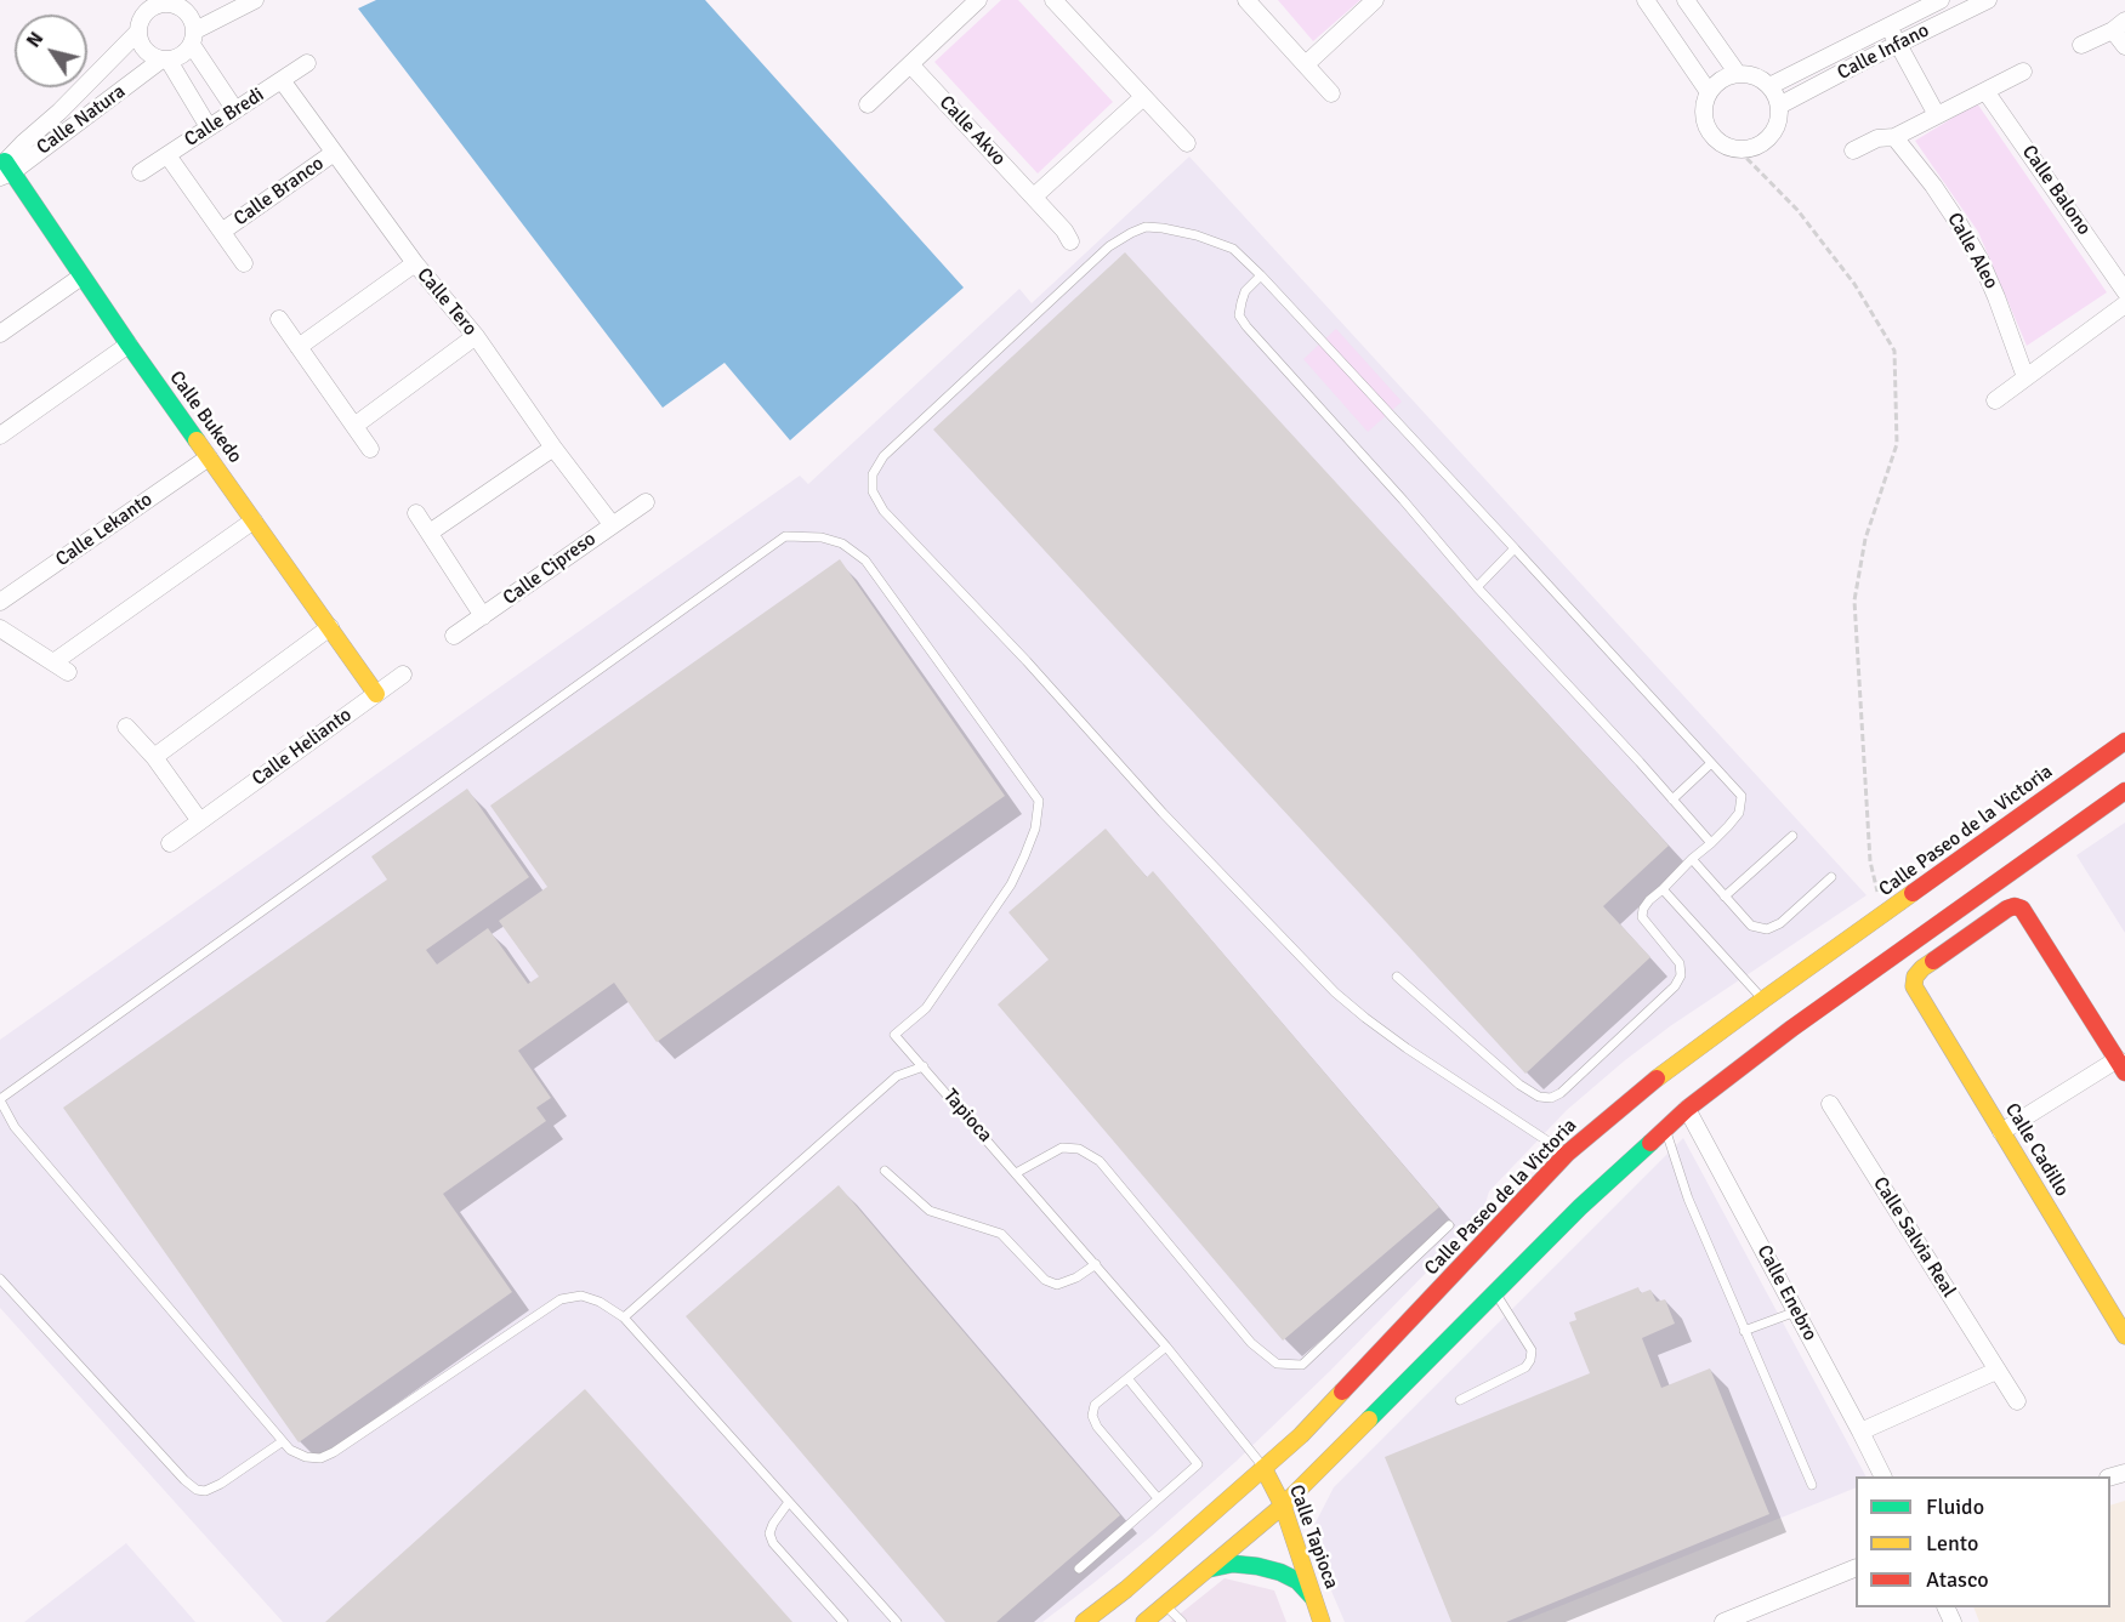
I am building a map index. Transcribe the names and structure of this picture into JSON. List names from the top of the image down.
{
  "streets": {
    "main road": [
      "Calle Bukedo",
      "Calle Paseo de la Victoria",
      "Calle Cadillo",
      "Calle Tapioca"
    ],
    "street": [
      "Calle Infano",
      "Calle Bredi",
      "Calle Natura",
      "Calle Akvo",
      "Calle Balono",
      "Calle Branco",
      "Calle Aleo",
      "Calle Tero",
      "Calle Lekanto",
      "Calle Cipreso",
      "Calle Helianto",
      "Calle Salvia Real",
      "Calle Enebro"
    ],
    "lane": ["Tapioca"]
  },
  "crossings": [
    ["Calle Bredi", "Calle Tero"],
    ["Calle Natura", "Calle Bukedo"],
    ["Calle Branco", "Calle Tero"],
    ["Calle Tero", "Calle Cipreso"],
    ["Calle Bukedo", "Calle Lekanto"],
    ["Calle Bukedo", "Calle Helianto"],
    ["Calle Paseo de la Victoria", "Tapioca"],
    ["Calle Paseo de la Victoria", "Calle Tapioca"],
    ["Tapioca", "Calle Tapioca"]
  ],
  "legend": ["Fluido", "Lento", "Atasco"],
  "north": "top left"
}
